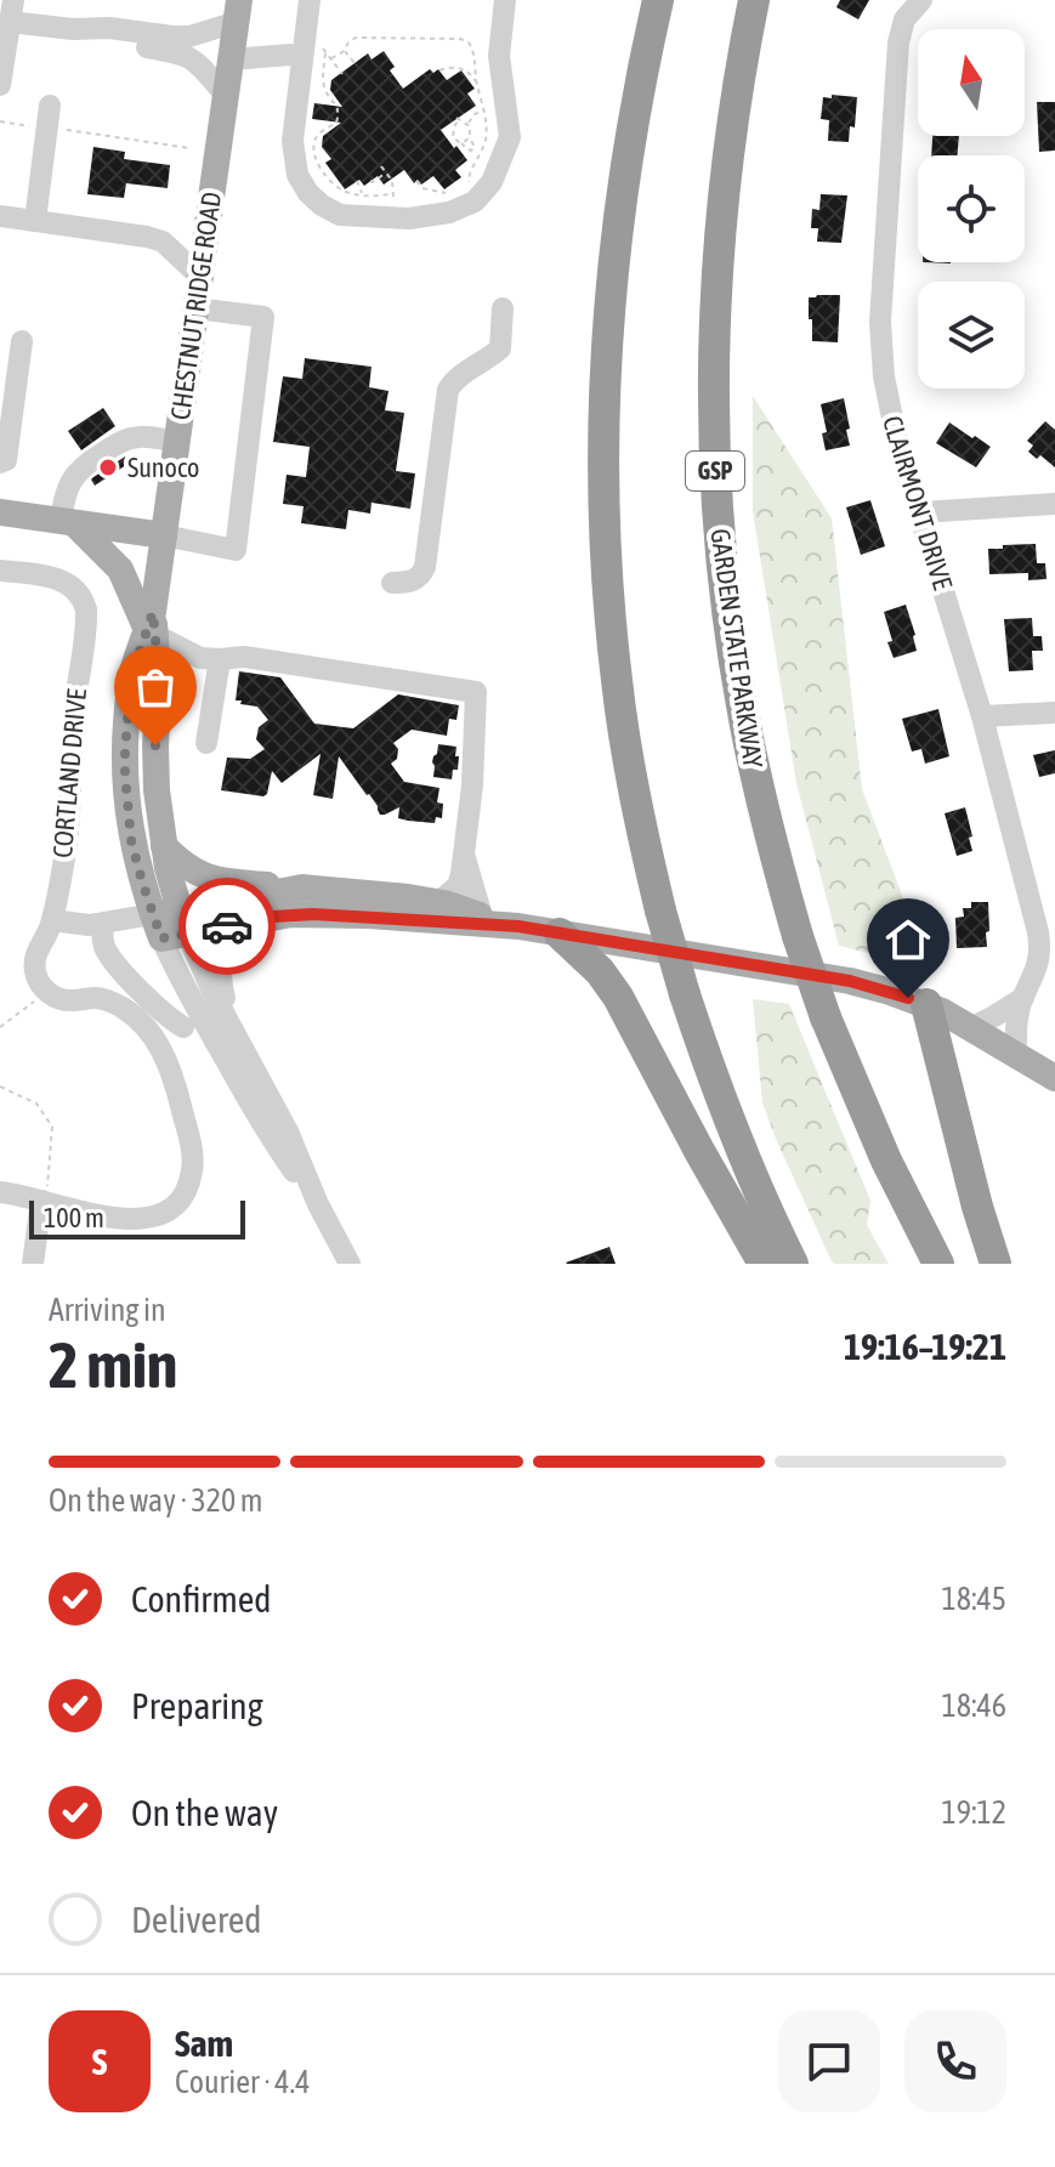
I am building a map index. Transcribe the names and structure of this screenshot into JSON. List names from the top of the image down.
{
  "streets": {
    "highway": ["GSP", "GARDEN STATE PARKWAY"],
    "main road": ["CHESTNUT RIDGE ROAD"],
    "street": ["CLAIRMONT DRIVE", "CORTLAND DRIVE"]
  },
  "places": ["Sunoco"],
  "scale_bar": "100 m",
  "north": "top",
  "page": {
    "scale": "100 m",
    "heading": ["2 min", "Arriving in", "19:16–19:21"],
    "panel": ["Sam", "Courier · 4.4"],
    "bar": "On the way · 320 m",
    "list": [
      ["Confirmed", "18:45"],
      ["Preparing", "18:46"],
      ["On the way", "19:12"],
      "Delivered"
    ],
    "round": "S"
  }
}
